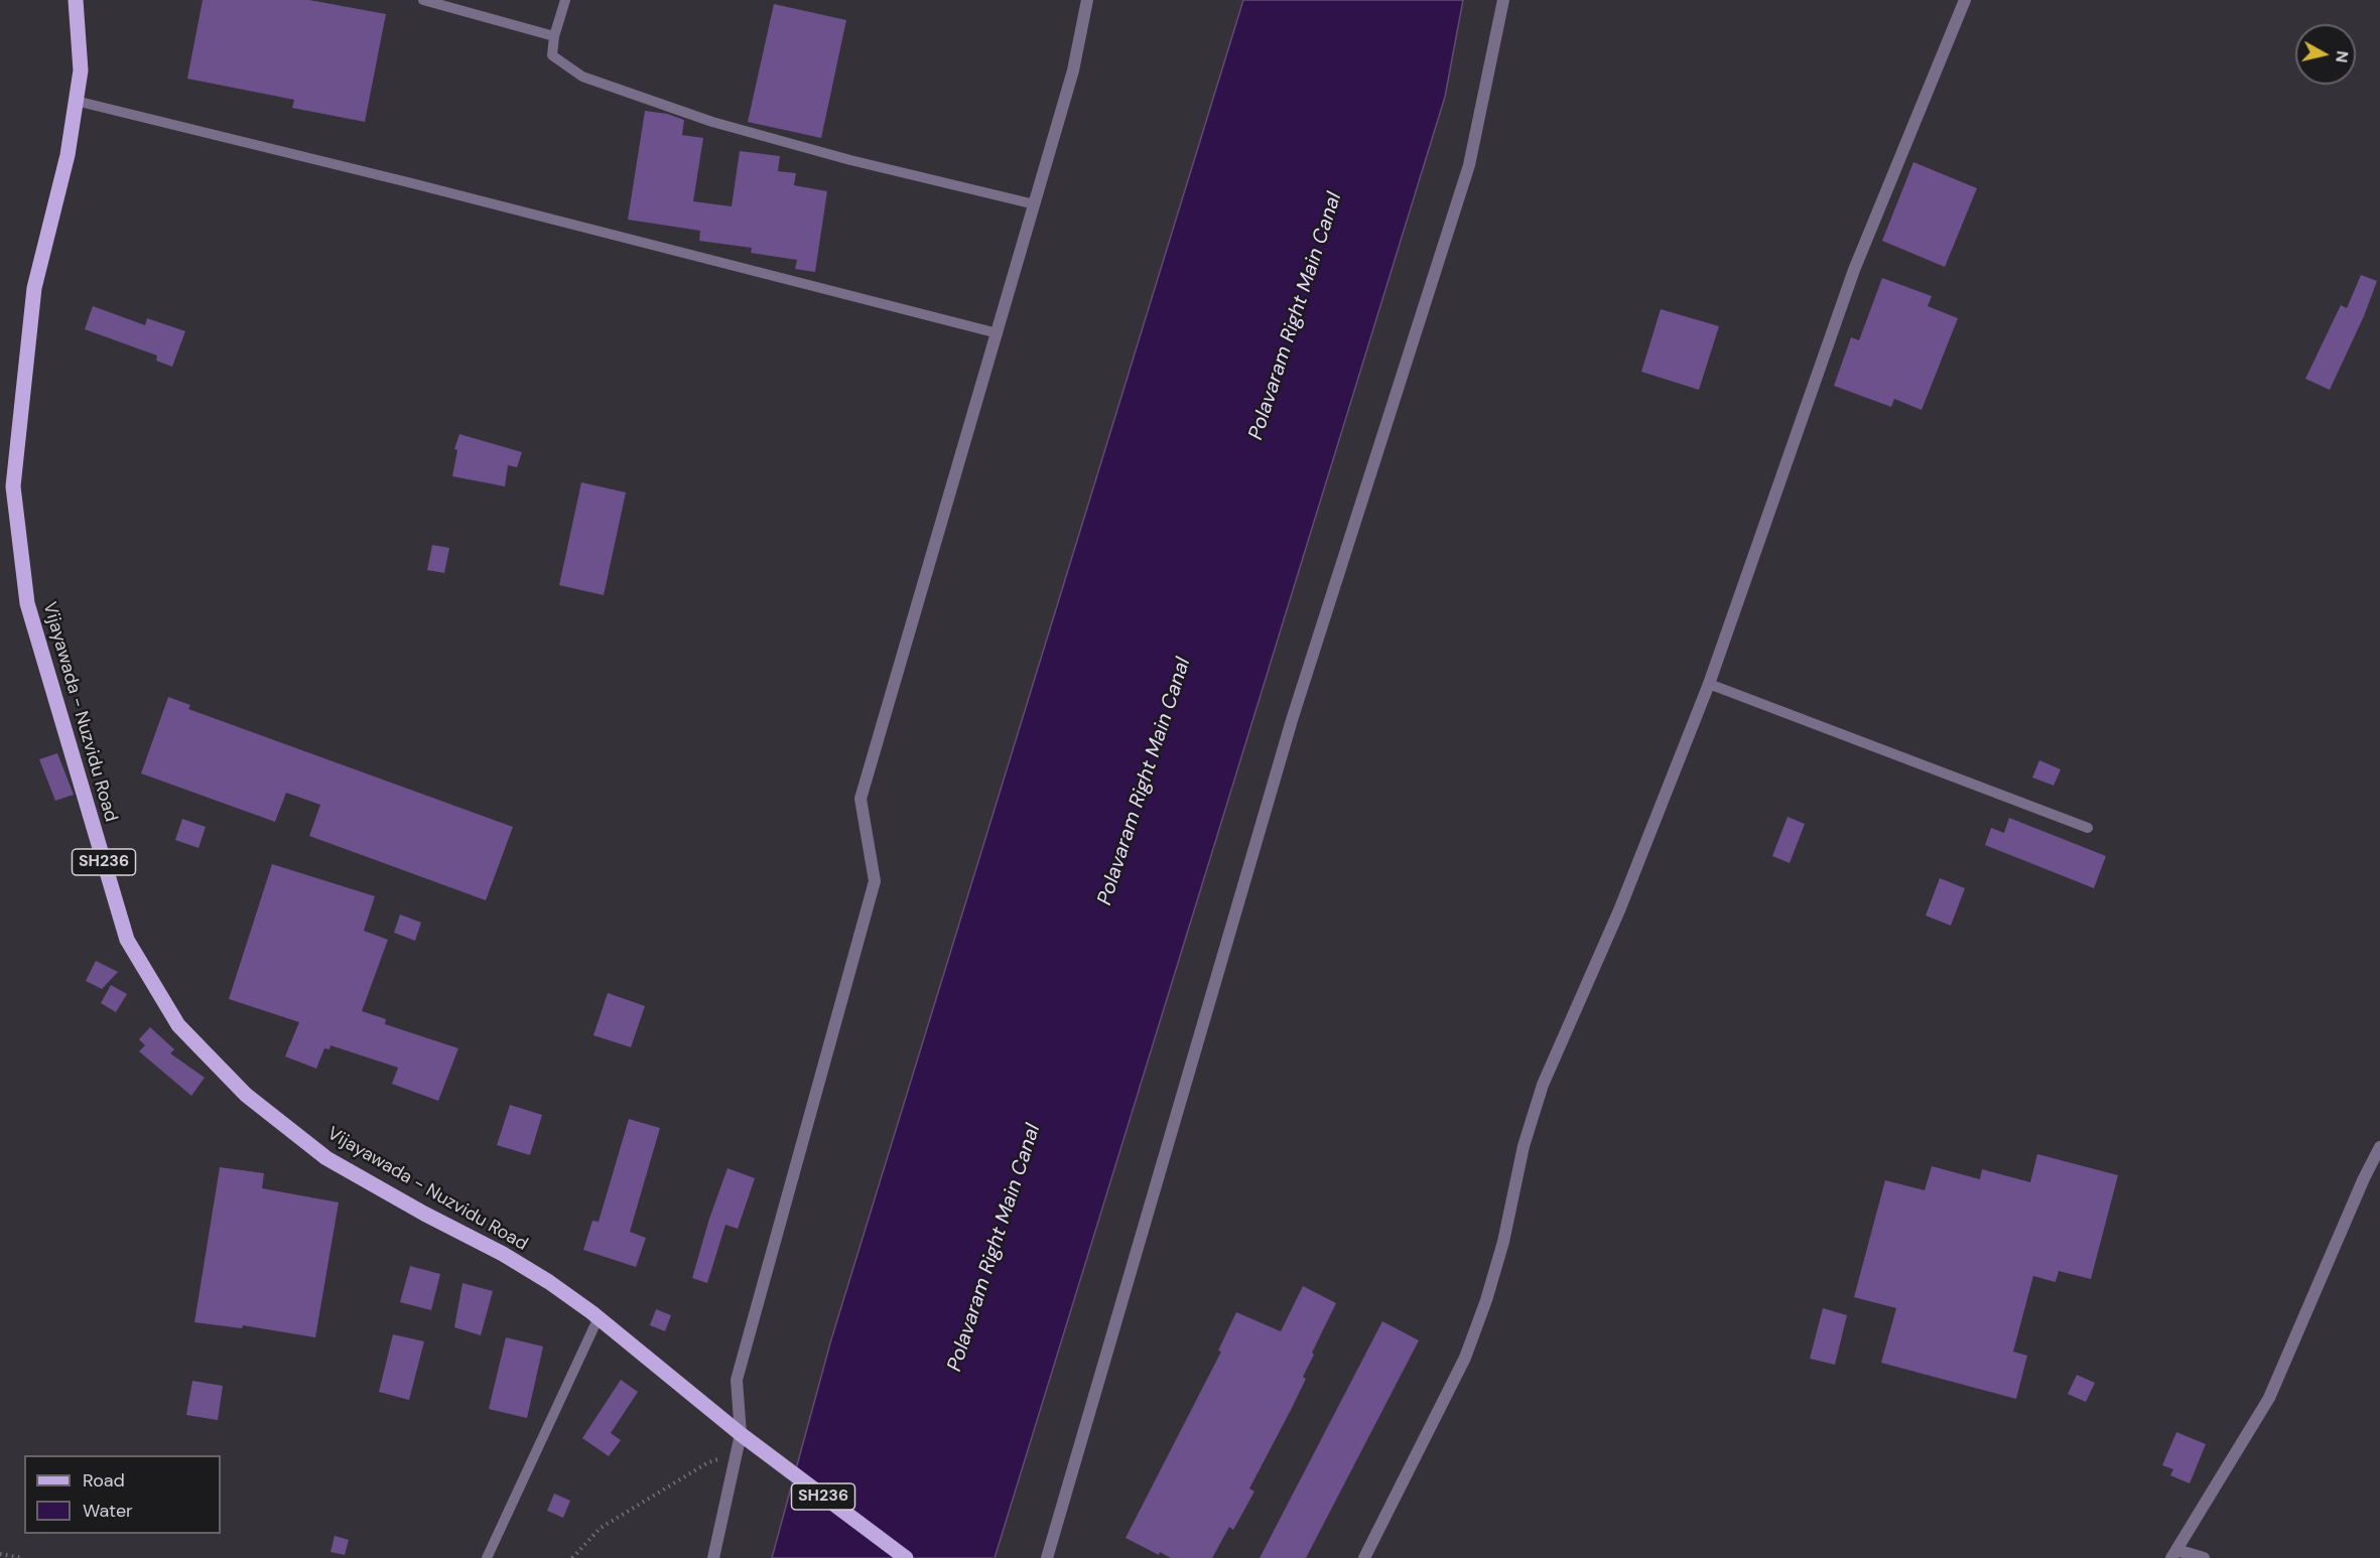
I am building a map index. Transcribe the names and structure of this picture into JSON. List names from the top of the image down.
{
  "streets": {
    "main road": ["Vijayawada - Nuzvidu Road", "SH236"]
  },
  "water": ["Polavaram Right Main Canal"],
  "legend": ["Road", "Water"],
  "north": "right"
}
